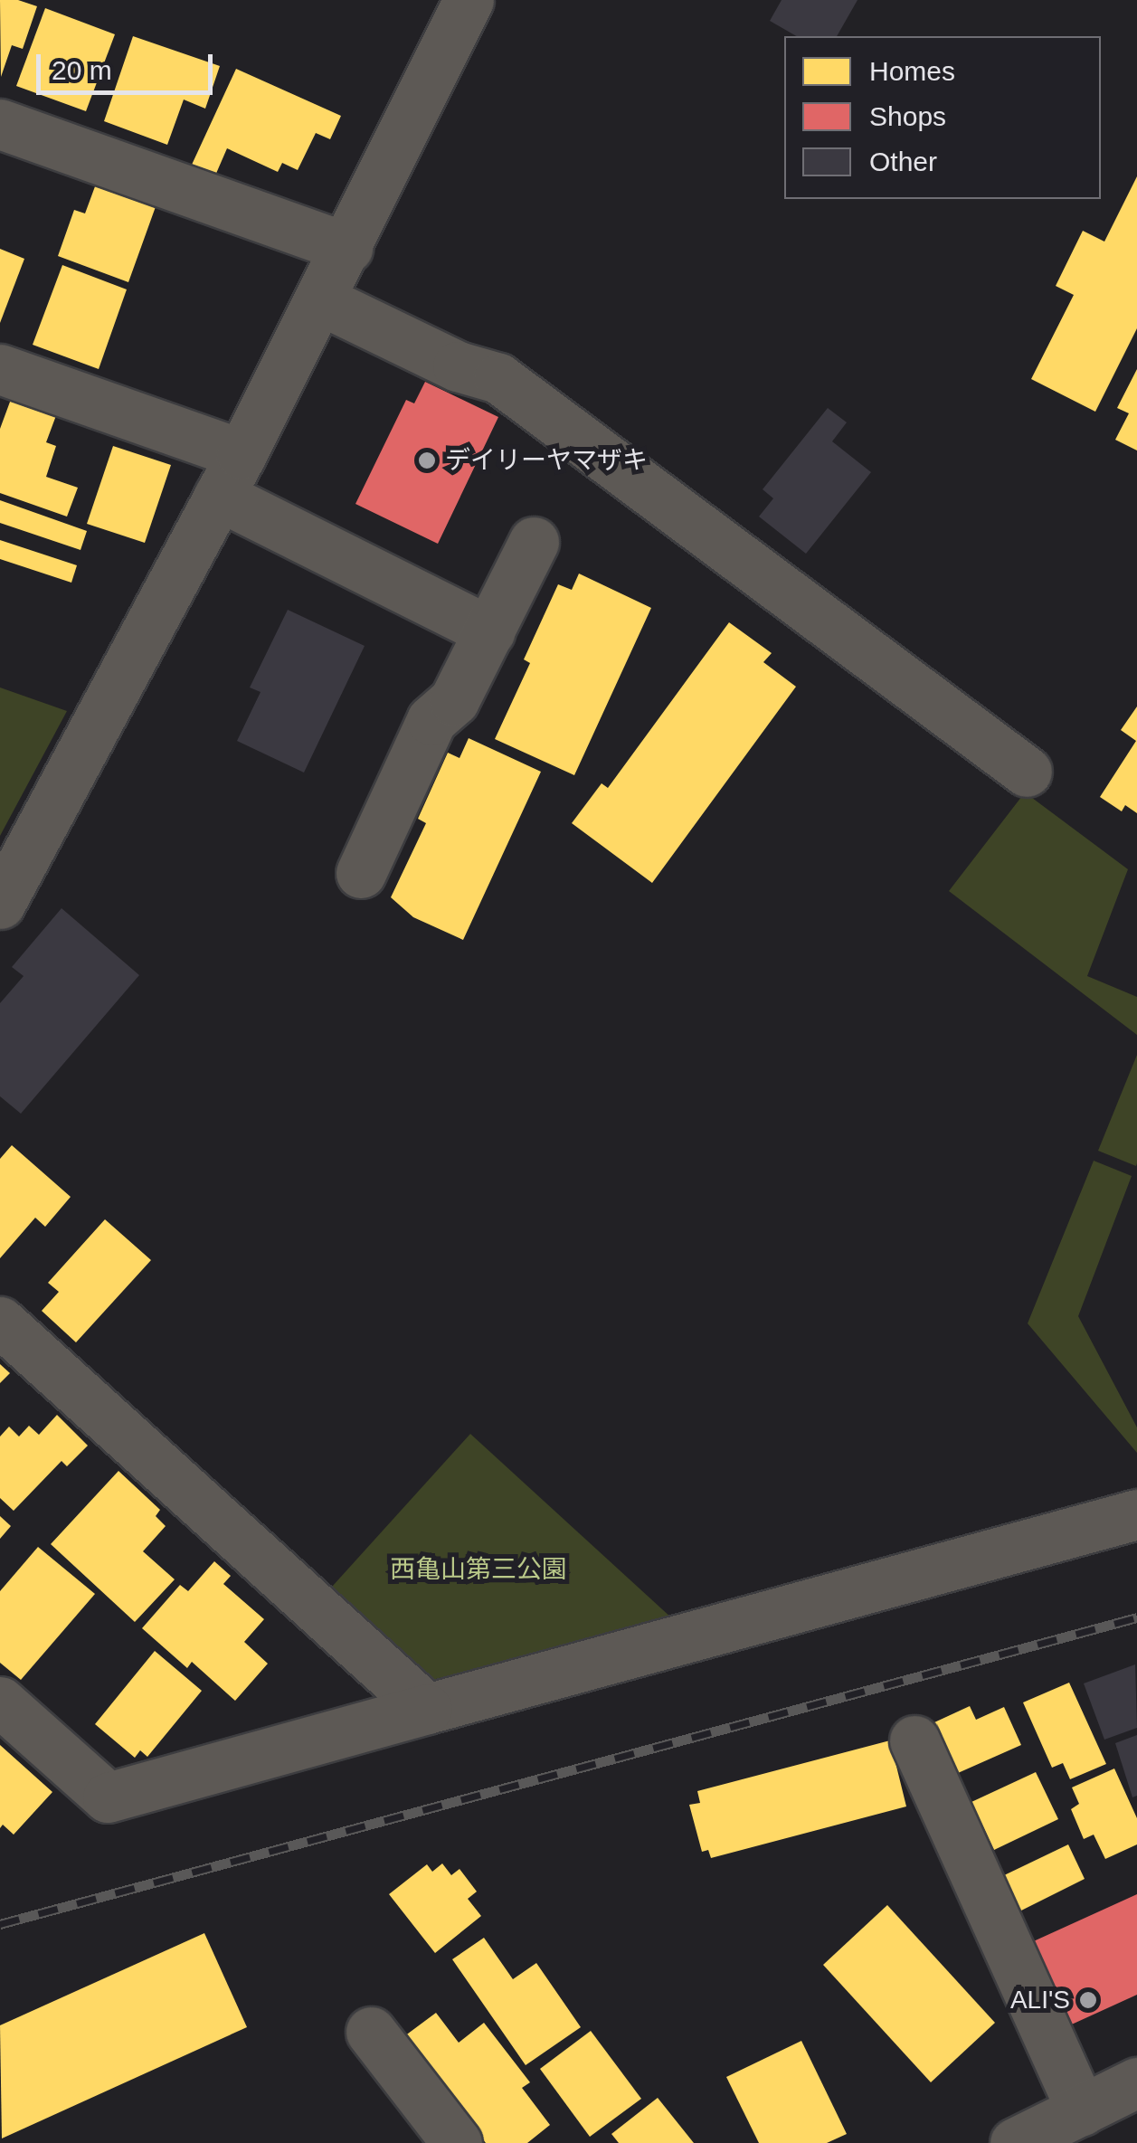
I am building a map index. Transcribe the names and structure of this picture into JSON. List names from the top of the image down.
{
  "parks": ["西亀山第三公園"],
  "places": ["デイリーヤマザキ", "ALI'S"],
  "legend": ["Homes", "Shops", "Other"],
  "scale_bar": "20 m"
}
